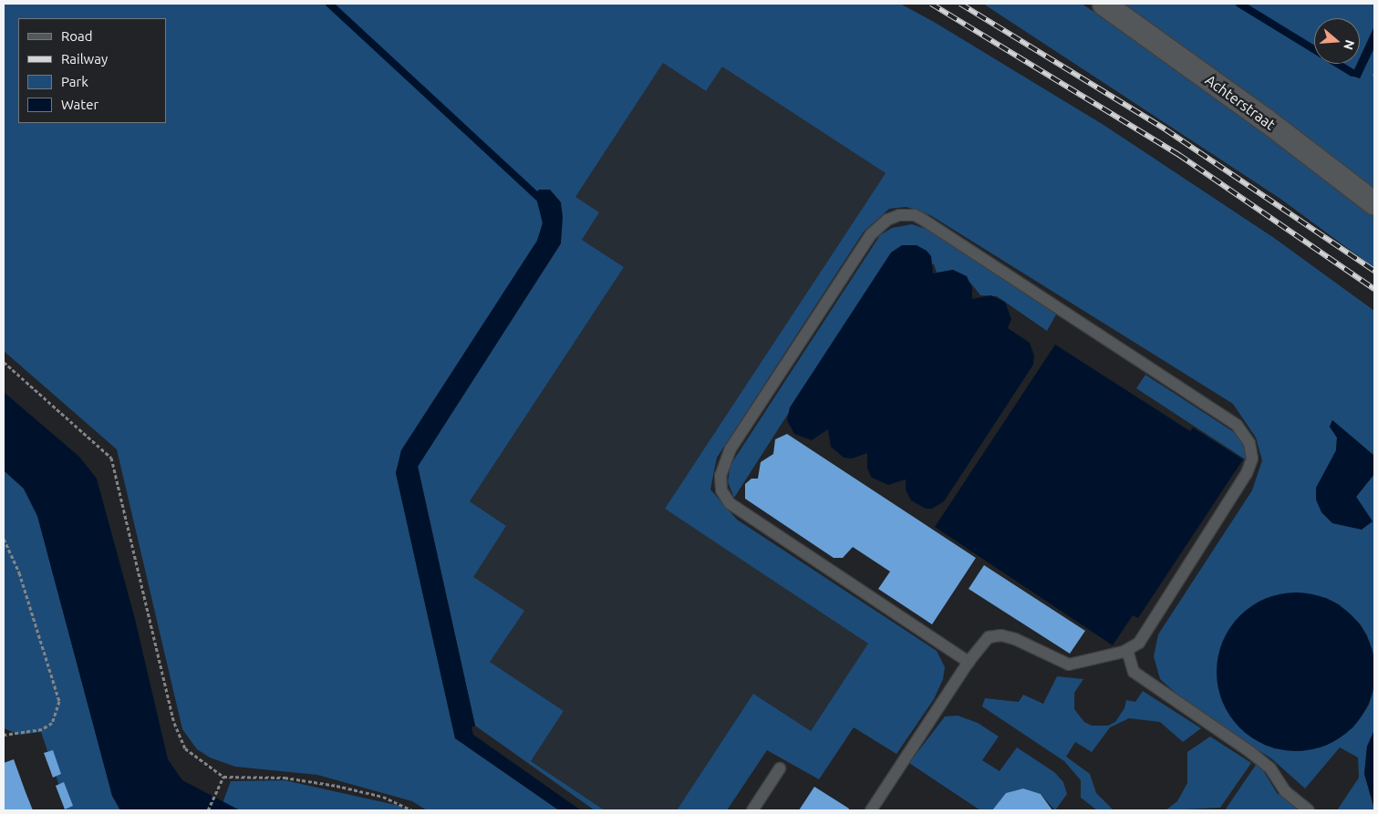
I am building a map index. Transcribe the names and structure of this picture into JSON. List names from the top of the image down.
{
  "streets": {
    "street": ["Achterstraat"]
  },
  "legend": [
    "Road",
    "Railway",
    "Park",
    "Water"
  ],
  "north": "right"
}
